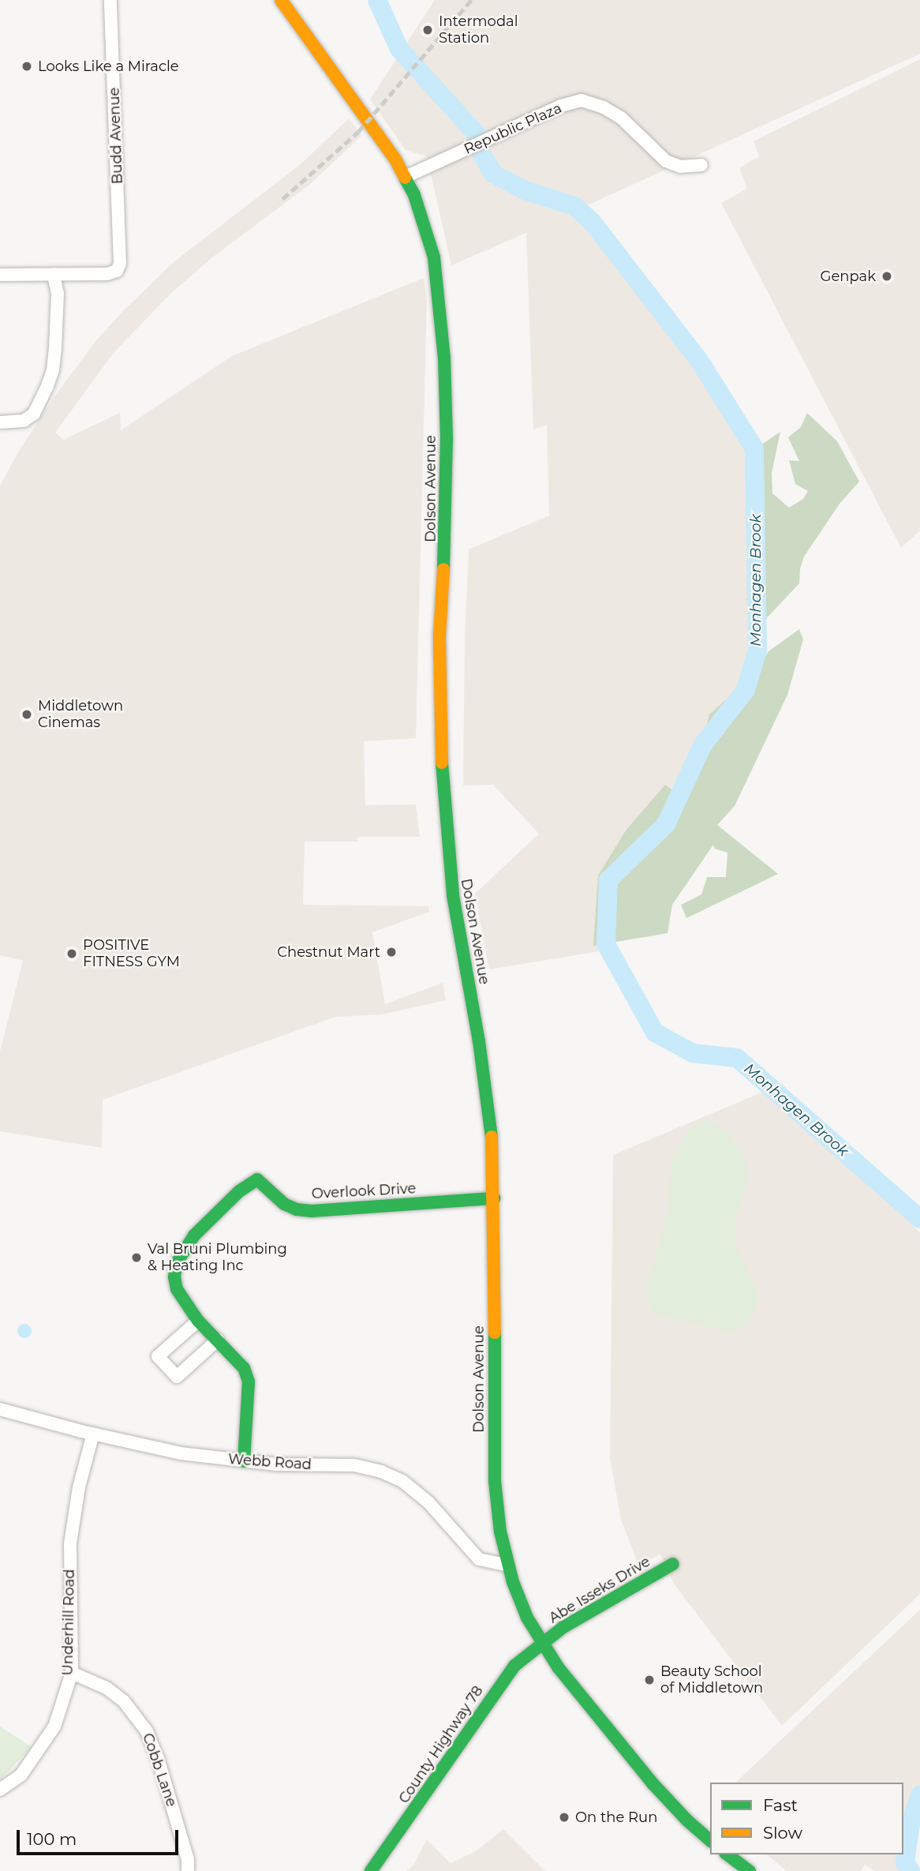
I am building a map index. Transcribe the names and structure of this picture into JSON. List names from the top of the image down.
{
  "streets": {
    "main road": [
      "Dolson Avenue",
      "Overlook Drive",
      "Abe Isseks Drive",
      "County Highway 78"
    ],
    "street": [
      "Republic Plaza",
      "Budd Avenue",
      "Webb Road",
      "Underhill Road",
      "Cobb Lane"
    ]
  },
  "crossings": [
    ["Republic Plaza", "Dolson Avenue"],
    ["Dolson Avenue", "Overlook Drive"],
    ["Dolson Avenue", "Webb Road"],
    ["Dolson Avenue", "Abe Isseks Drive"],
    ["Dolson Avenue", "County Highway 78"],
    ["Overlook Drive", "Webb Road"],
    ["Webb Road", "Underhill Road"],
    ["Abe Isseks Drive", "County Highway 78"],
    ["Underhill Road", "Cobb Lane"]
  ],
  "water": ["Monhagen Brook"],
  "places": [
    "Intermodal Station",
    "Looks Like a Miracle",
    "Genpak",
    "Middletown Cinemas",
    "Chestnut Mart",
    "POSITIVE FITNESS GYM",
    "Val Bruni Plumbing & Heating Inc",
    "Beauty School of Middletown",
    "On the Run"
  ],
  "legend": ["Fast", "Slow"],
  "scale_bar": "100 m"
}
